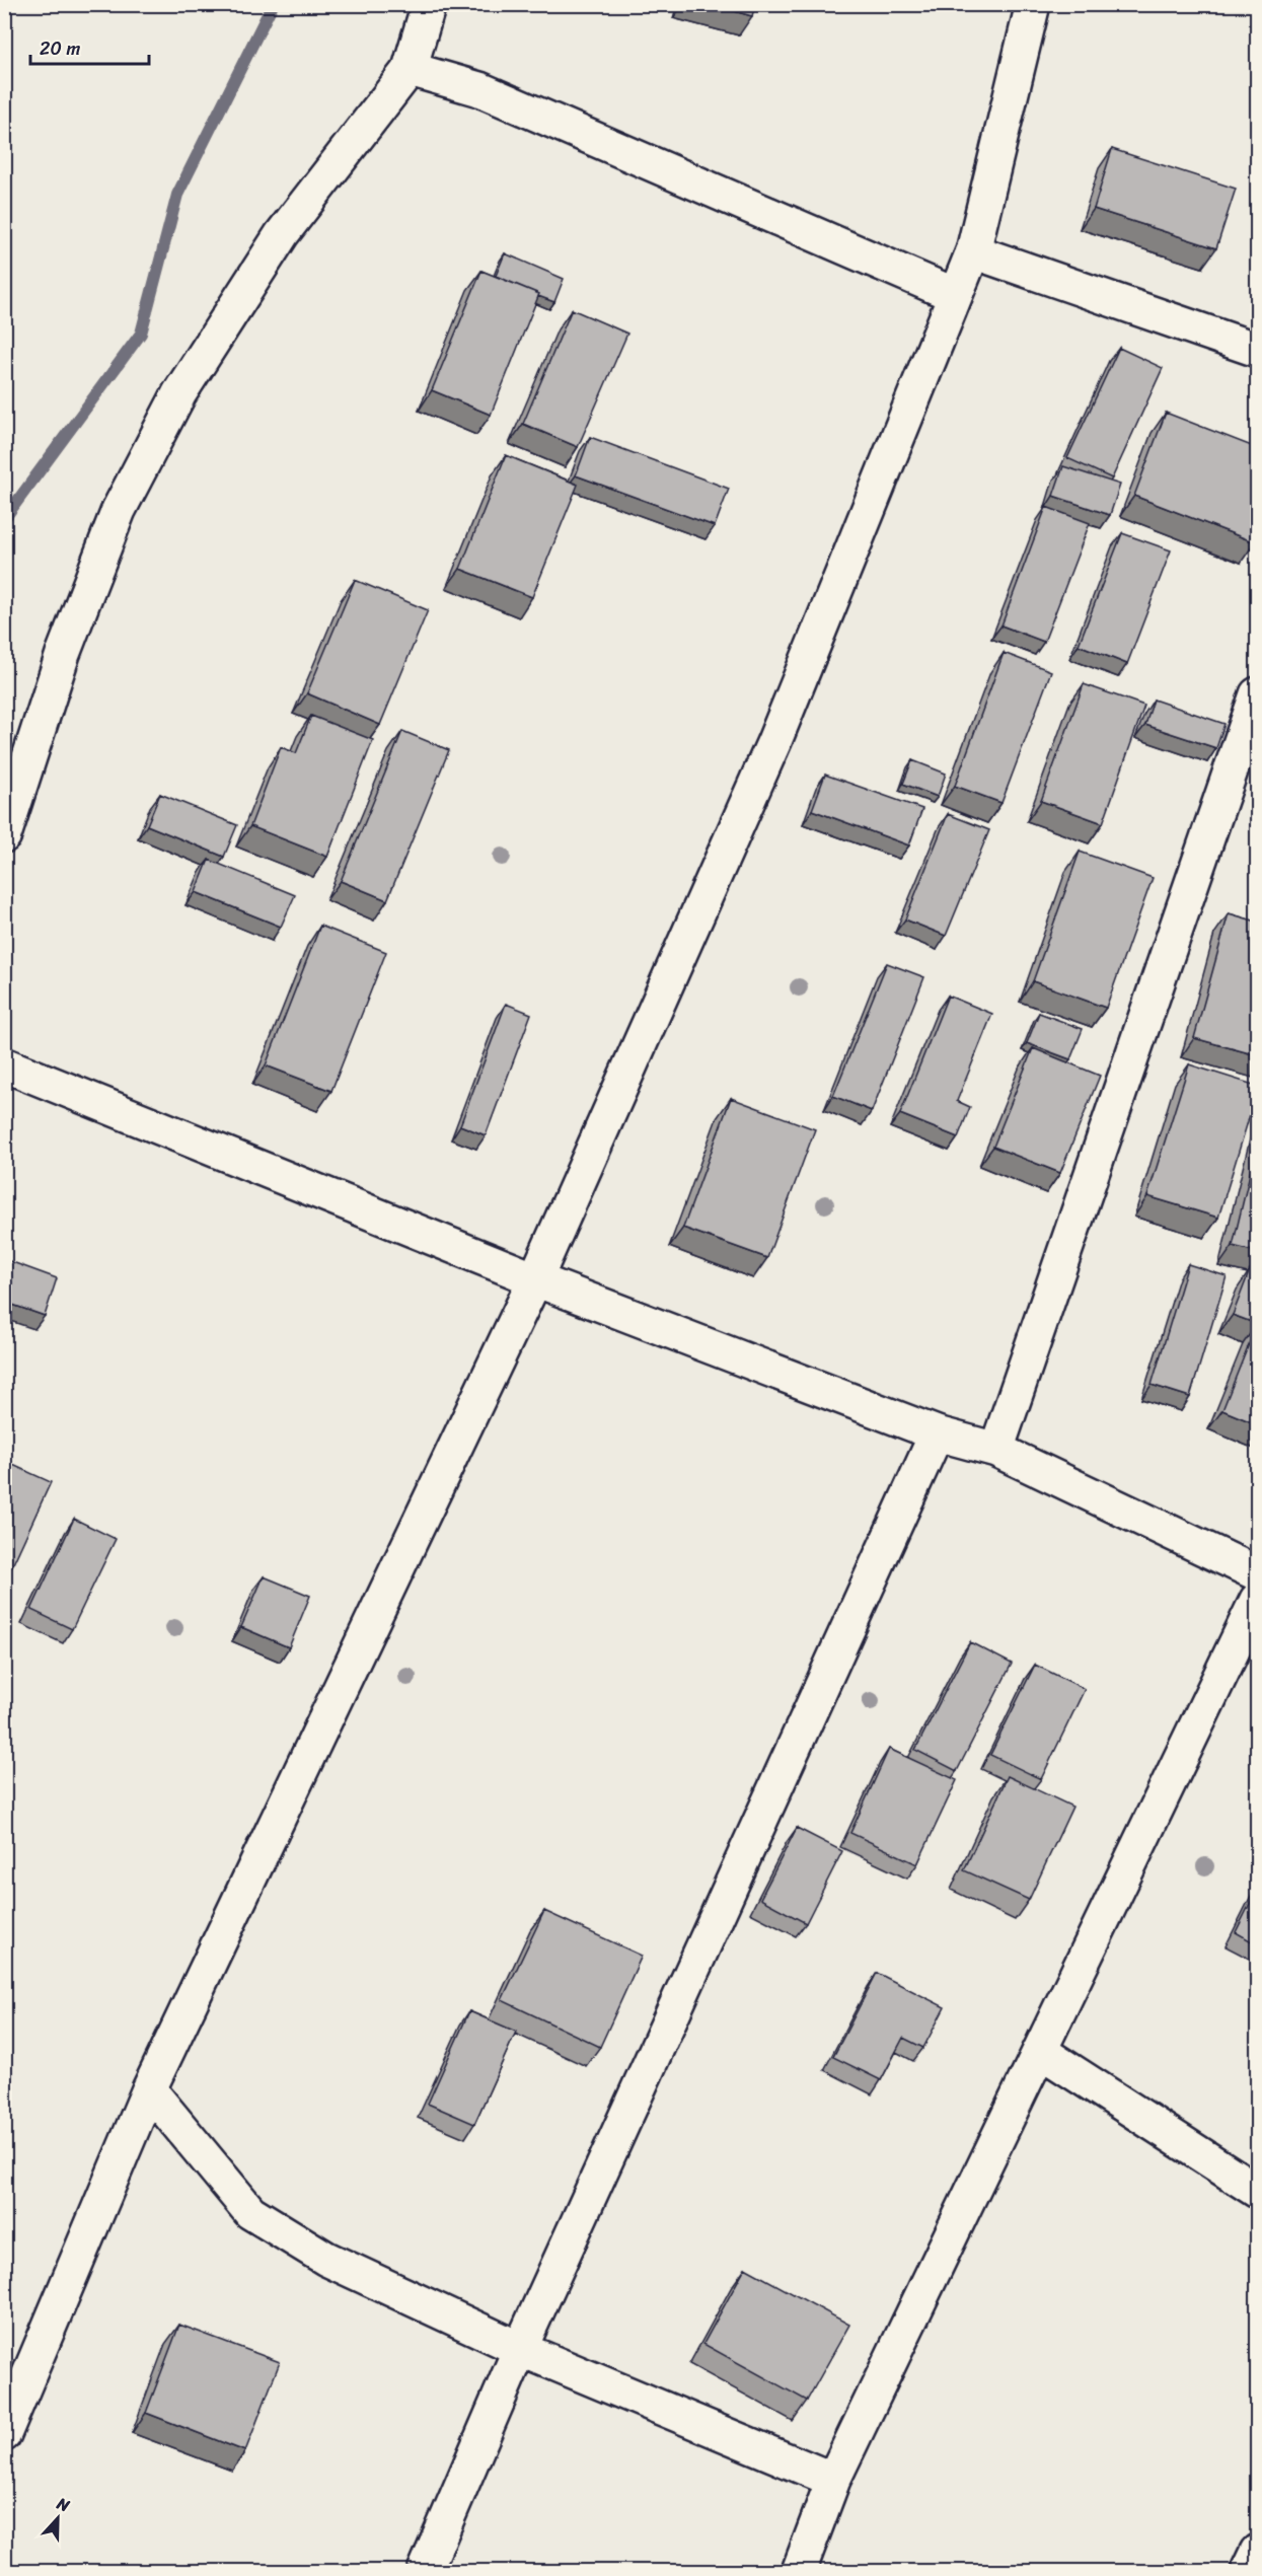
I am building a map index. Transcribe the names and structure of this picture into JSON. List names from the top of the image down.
{
  "scale_bar": "20 m",
  "north": "top"
}
